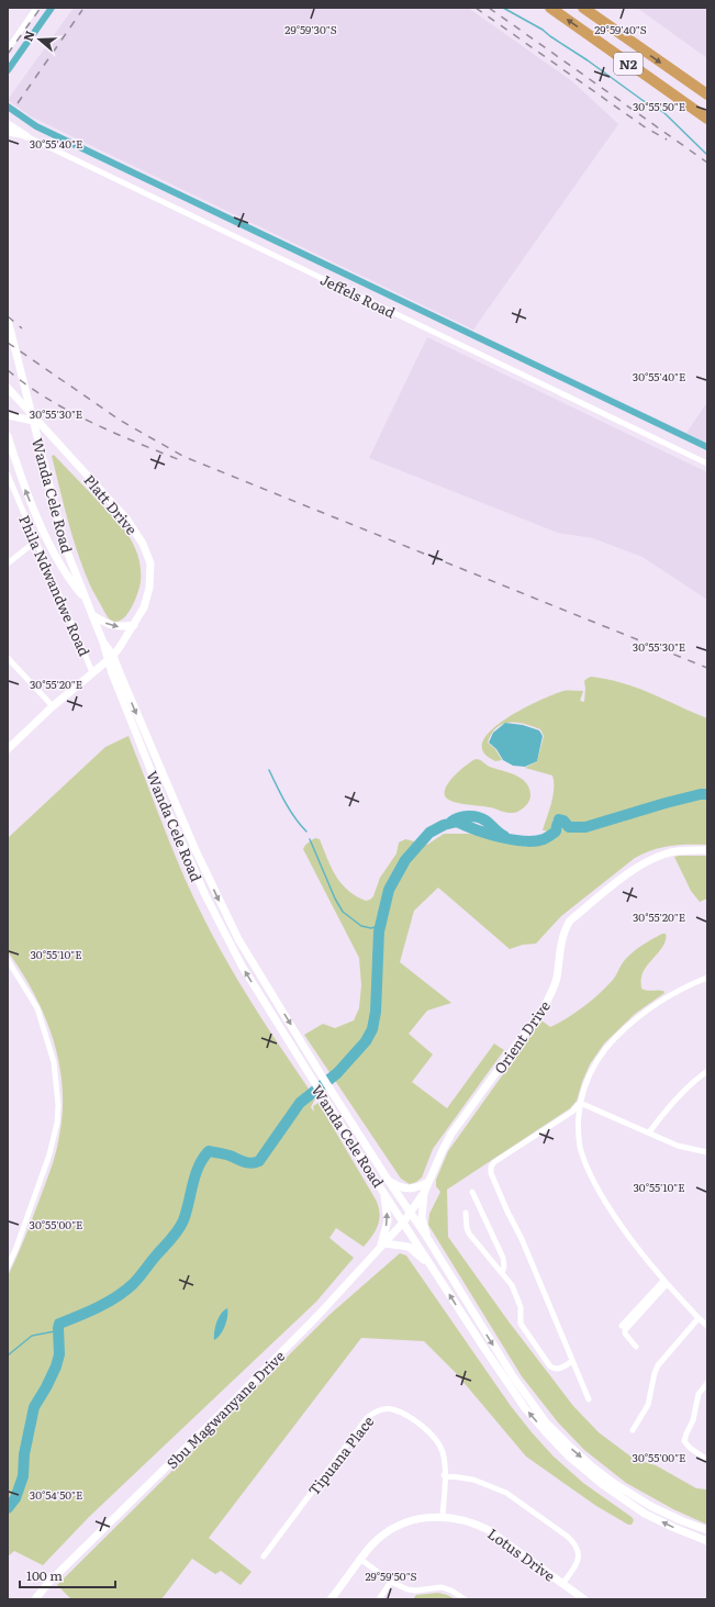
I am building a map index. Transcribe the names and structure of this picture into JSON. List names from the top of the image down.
{
  "streets": {
    "highway": ["N2"],
    "street": [
      "Jeffels Road",
      "Wanda Cele Road",
      "Platt Drive",
      "Phila Ndwandwe Road",
      "Orient Drive",
      "Sbu Magwanyane Drive",
      "Tipuana Place",
      "Lotus Drive"
    ]
  },
  "crossings": [
    ["Wanda Cele Road", "Platt Drive"],
    ["Wanda Cele Road", "Phila Ndwandwe Road"],
    ["Wanda Cele Road", "Orient Drive"],
    ["Wanda Cele Road", "Sbu Magwanyane Drive"],
    ["Platt Drive", "Phila Ndwandwe Road"],
    ["Orient Drive", "Sbu Magwanyane Drive"],
    ["Tipuana Place", "Lotus Drive"]
  ],
  "scale_bar": "100 m",
  "north": "left",
  "coordinates": [
    "29°59'30\"S",
    "29°59'40\"S",
    "30°55'50\"E",
    "30°55'40\"E",
    "30°55'30\"E",
    "30°55'20\"E",
    "30°55'10\"E",
    "30°55'00\"E",
    "30°54'50\"E",
    "29°59'50\"S"
  ]
}
